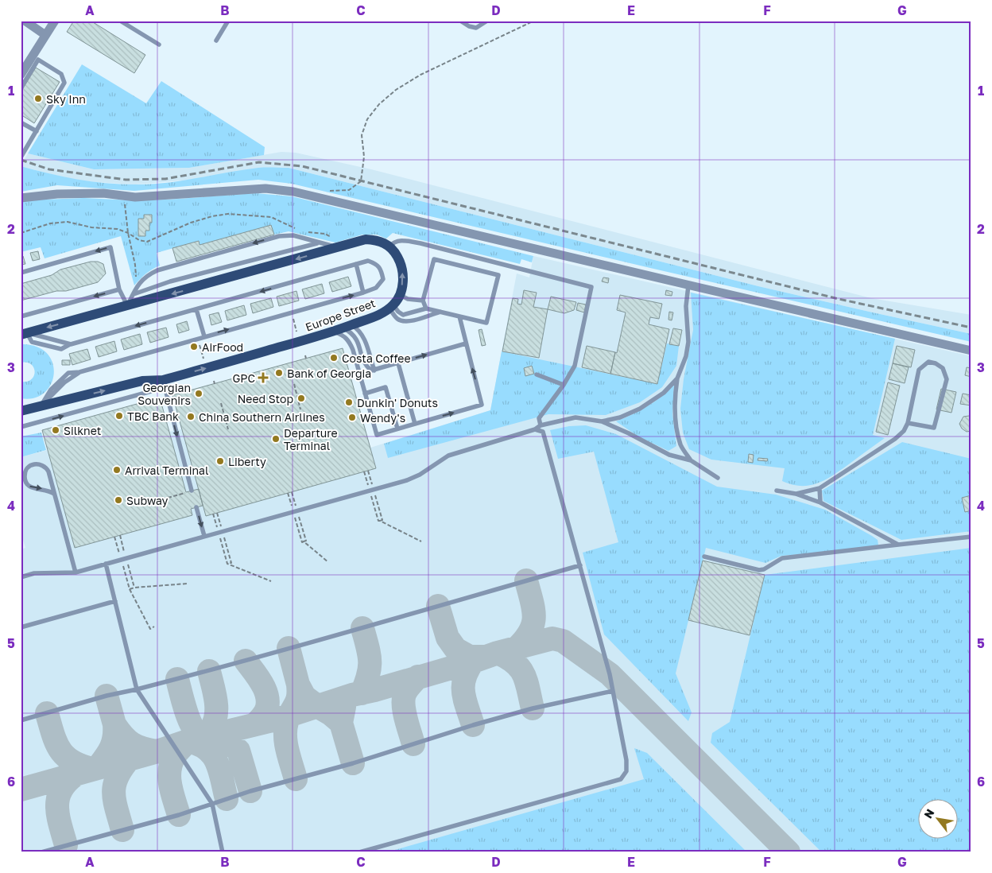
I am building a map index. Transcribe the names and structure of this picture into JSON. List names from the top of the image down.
{
  "streets": {
    "main road": ["Europe Street"]
  },
  "places": {
    "other": [
      "Sky Inn",
      "AirFood",
      "Costa Coffee",
      "Bank of Georgia",
      "Georgian Souvenirs",
      "Need Stop",
      "Dunkin' Donuts",
      "TBC Bank",
      "China Southern Airlines",
      "Wendy's",
      "Silknet",
      "Departure Terminal",
      "Liberty",
      "Arrival Terminal",
      "Subway"
    ],
    "health": ["GPC"]
  },
  "north": "top left",
  "grid": {
    "columns": [
      "A",
      "B",
      "C",
      "D",
      "E",
      "F",
      "G"
    ],
    "rows": [
      "1",
      "2",
      "3",
      "4",
      "5",
      "6"
    ]
  }
}
